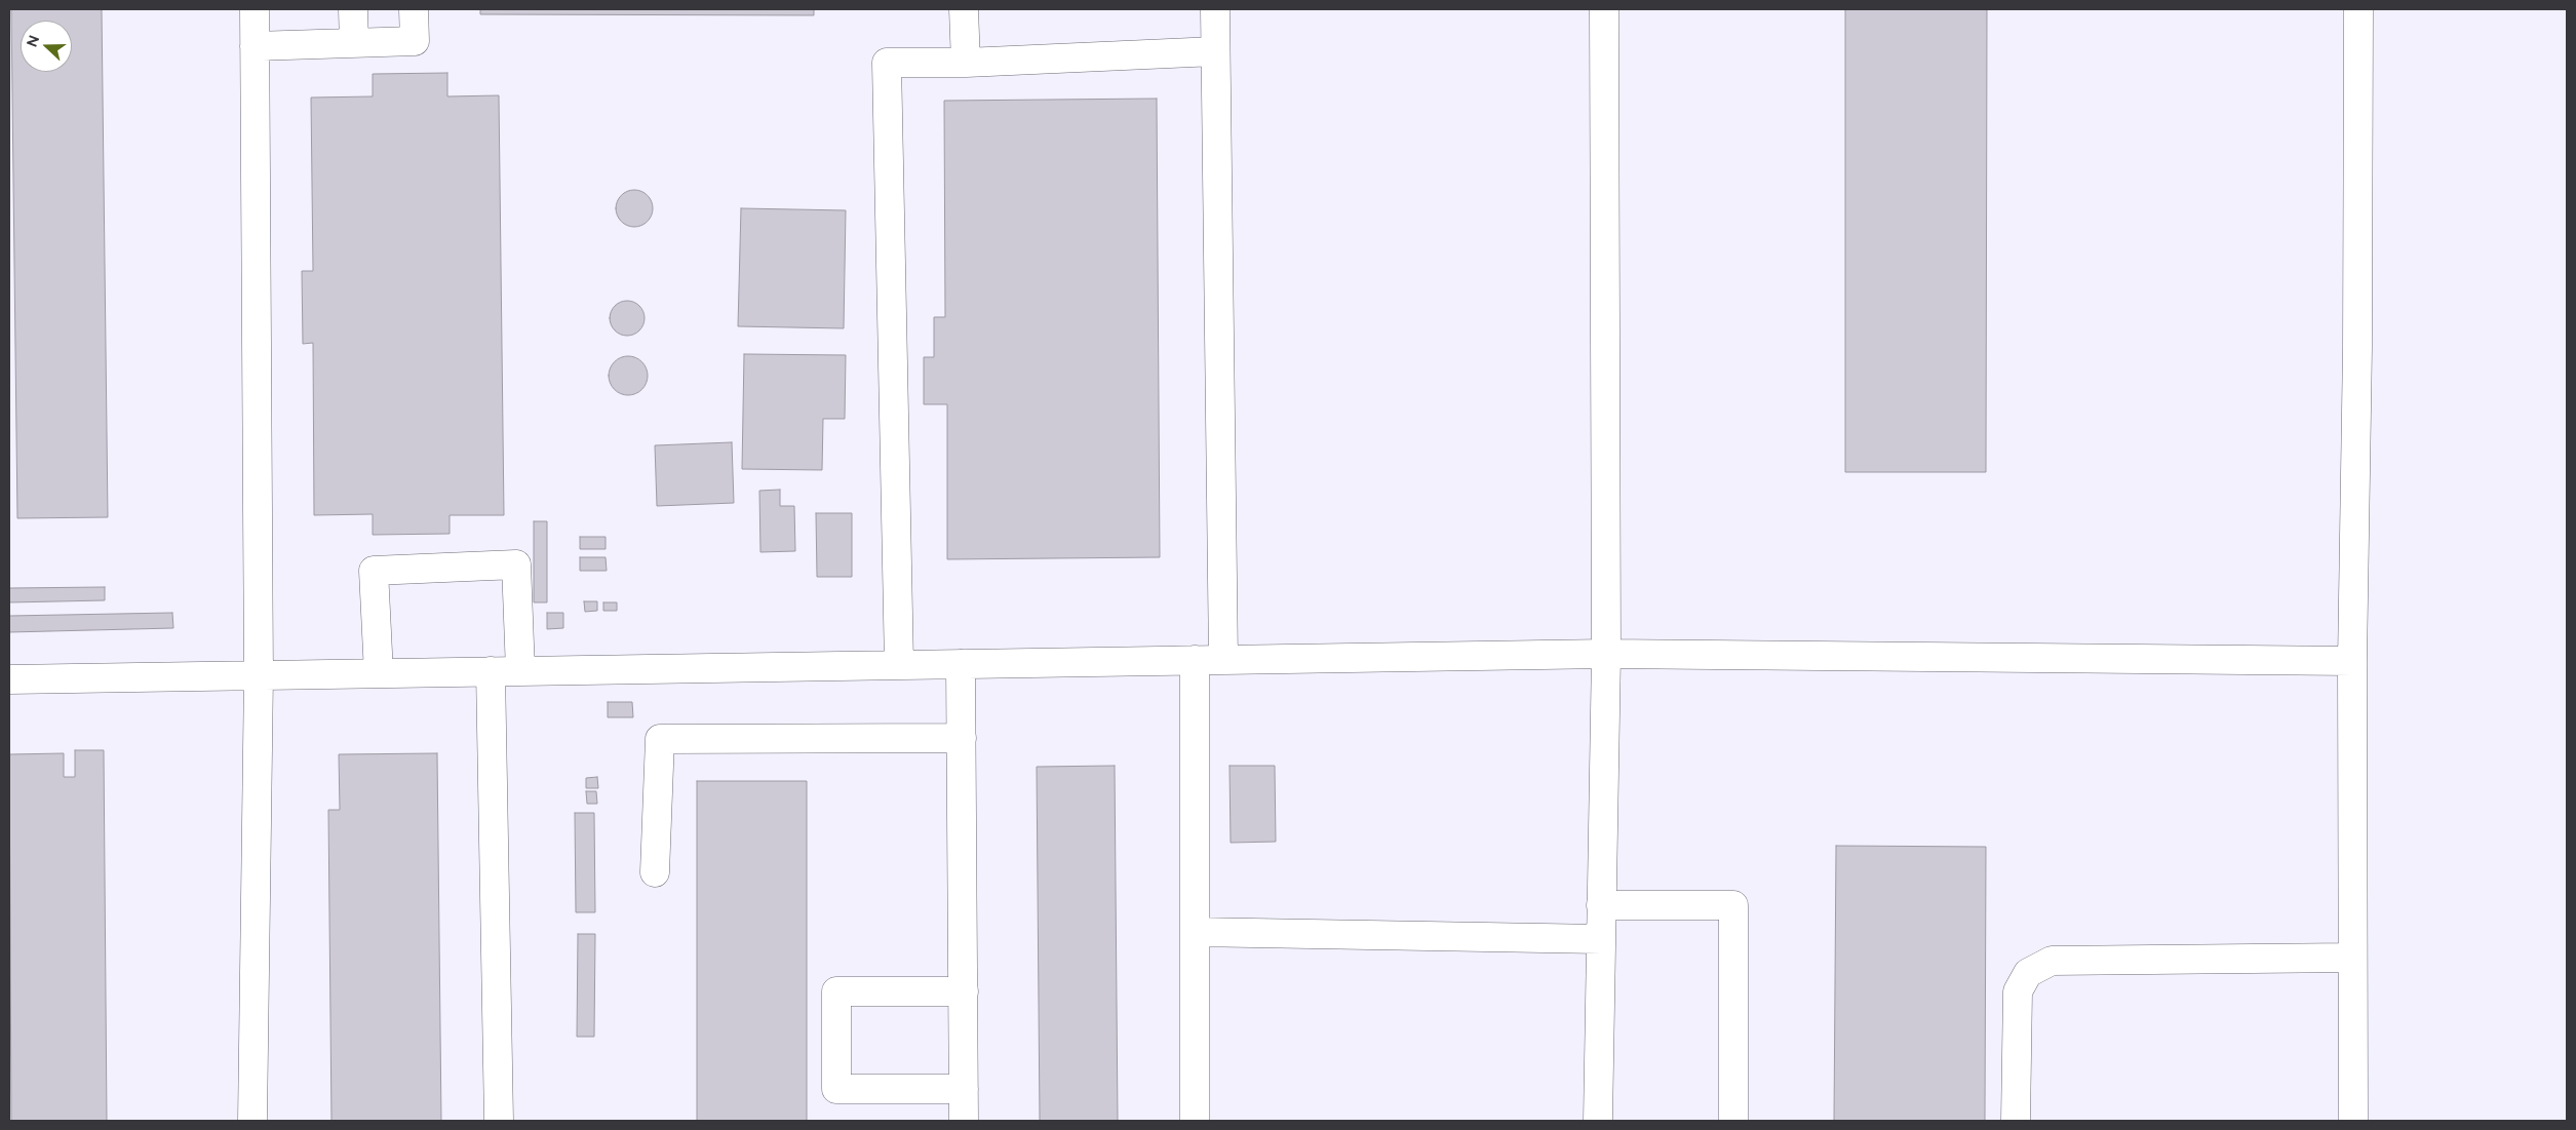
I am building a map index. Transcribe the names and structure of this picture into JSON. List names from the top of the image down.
{
  "north": "left"
}
